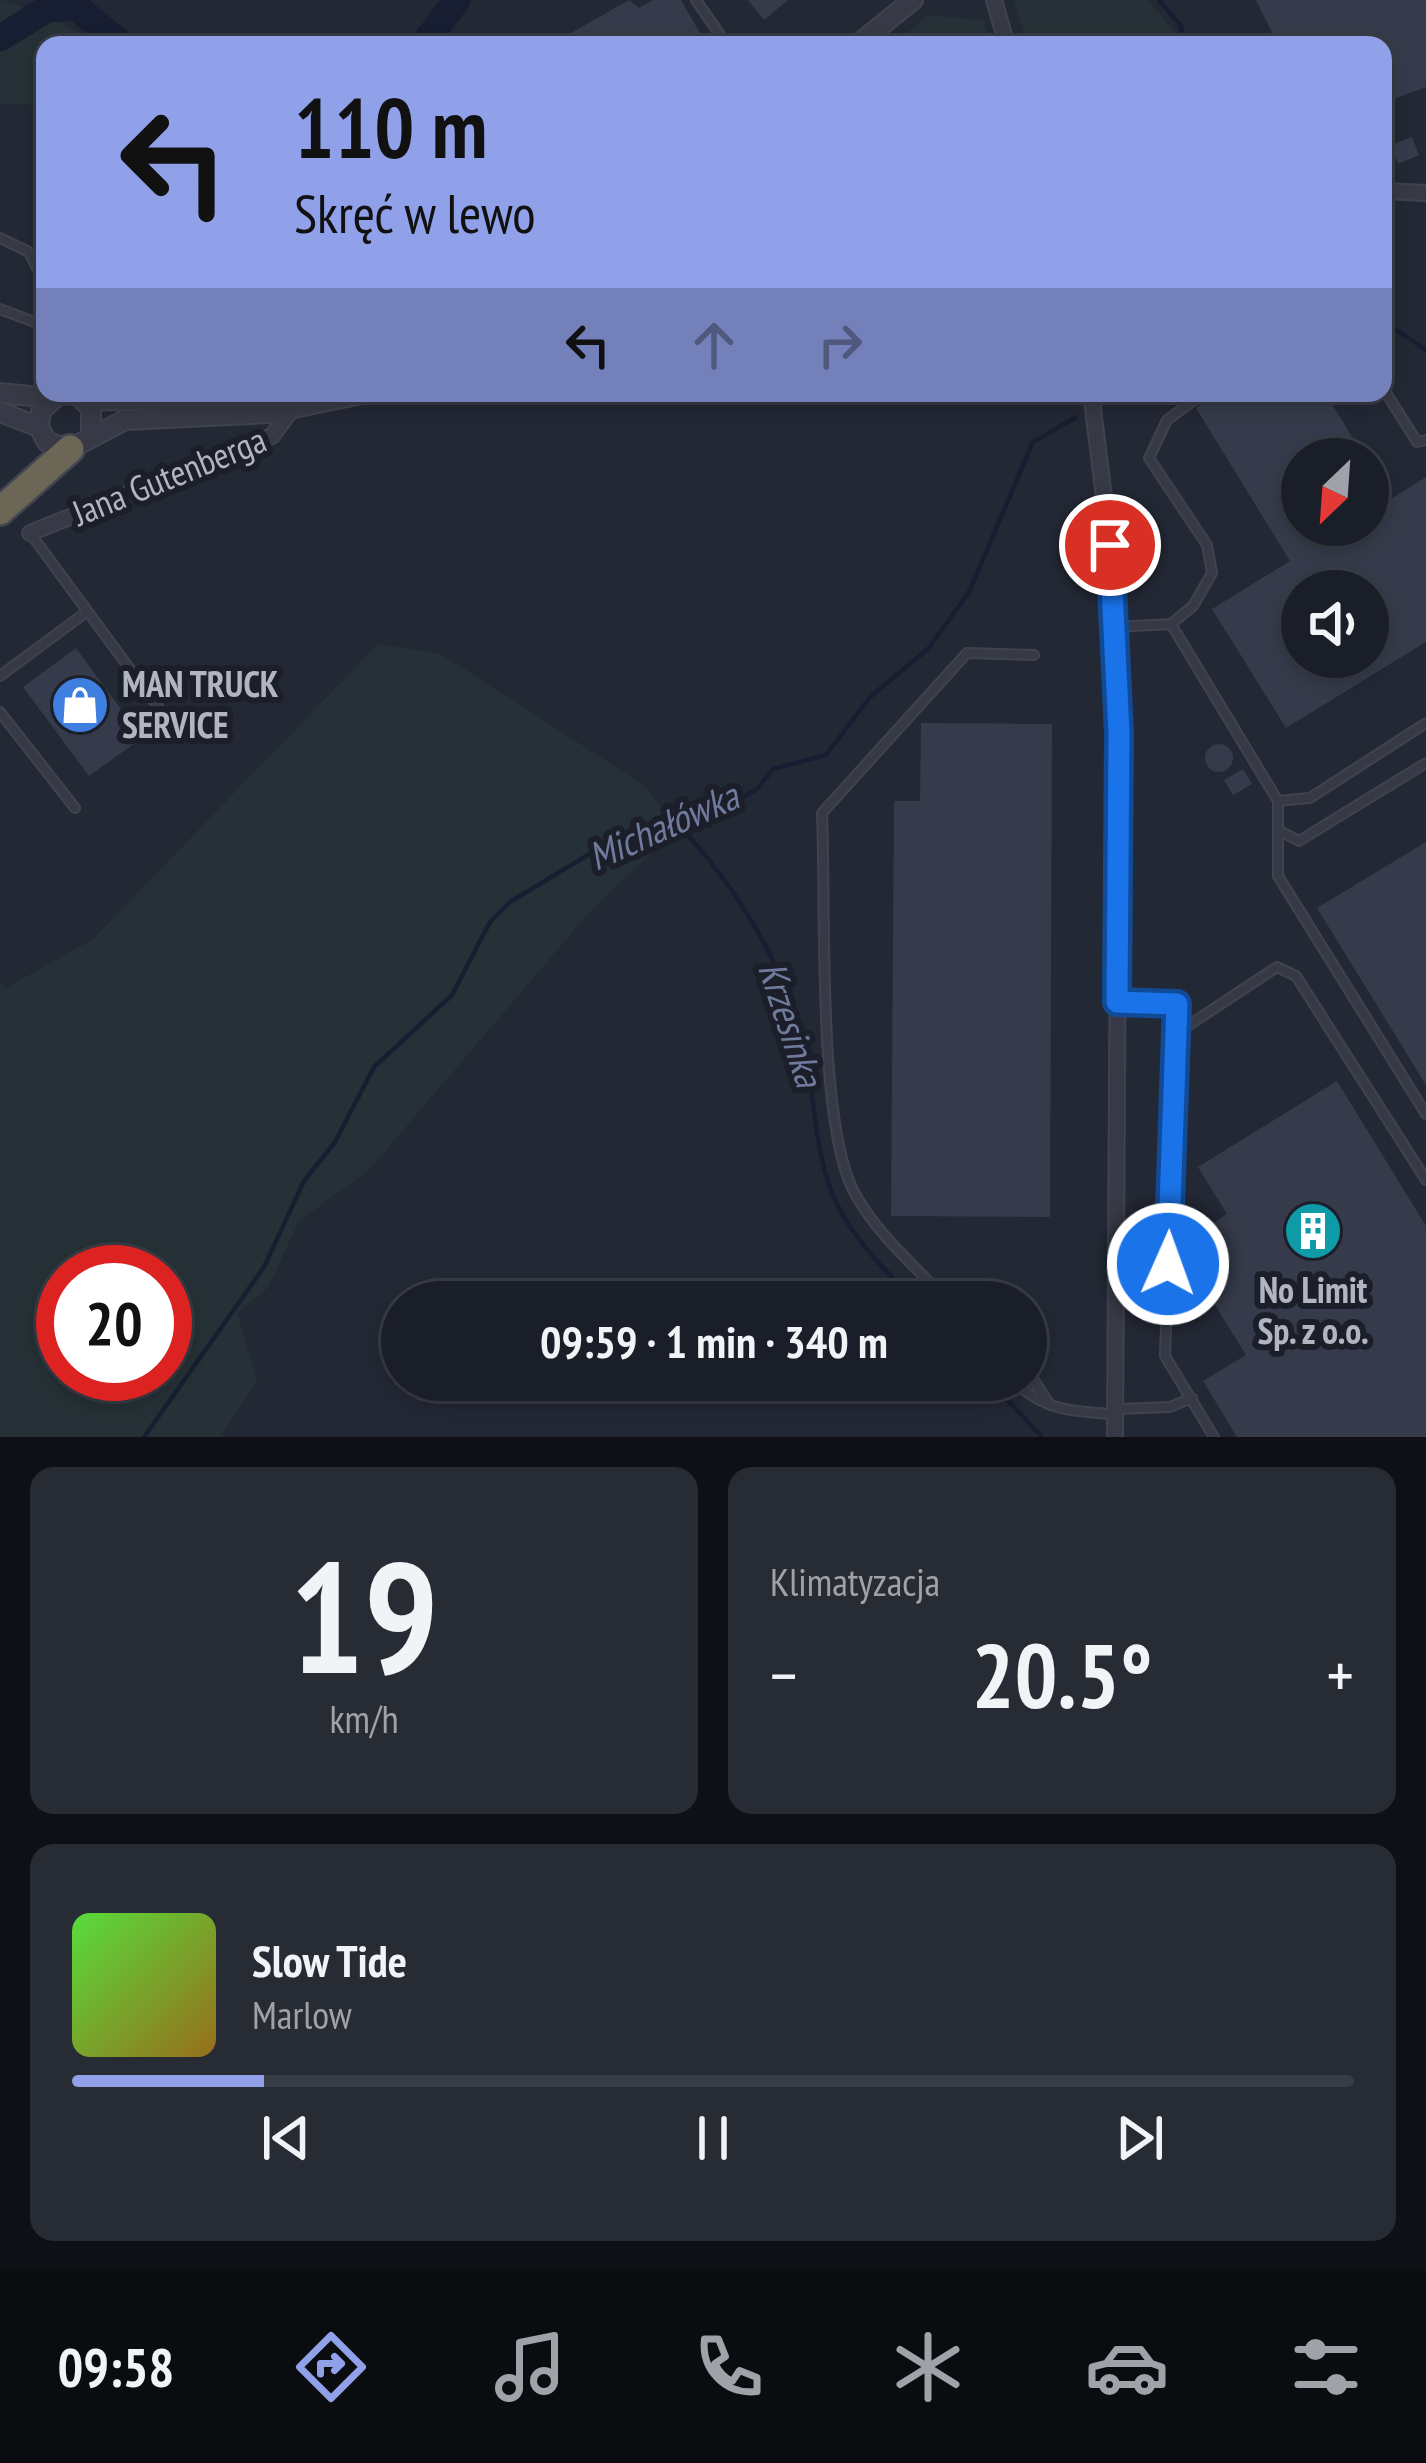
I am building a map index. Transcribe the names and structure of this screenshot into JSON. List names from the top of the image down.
{
  "streets": {
    "street": ["Jana Gutenberga"]
  },
  "water": ["Michałówka", "Krzesinka"],
  "places": {
    "shop": ["MAN TRUCK SERVICE"],
    "building": ["No Limit Sp. z o.o."]
  },
  "north": "bottom left",
  "page": {
    "turn": ["110 m", "Skręć w lewo"],
    "limit": "20",
    "trip": "09:59 · 1 min · 340 m",
    "tile": [
      ["19", "km/h"],
      "Klimatyzacja"
    ],
    "heat": ["−", "20.5°", "+"],
    "song": ["Slow Tide", "Marlow"],
    "tabs": "09:58"
  }
}
